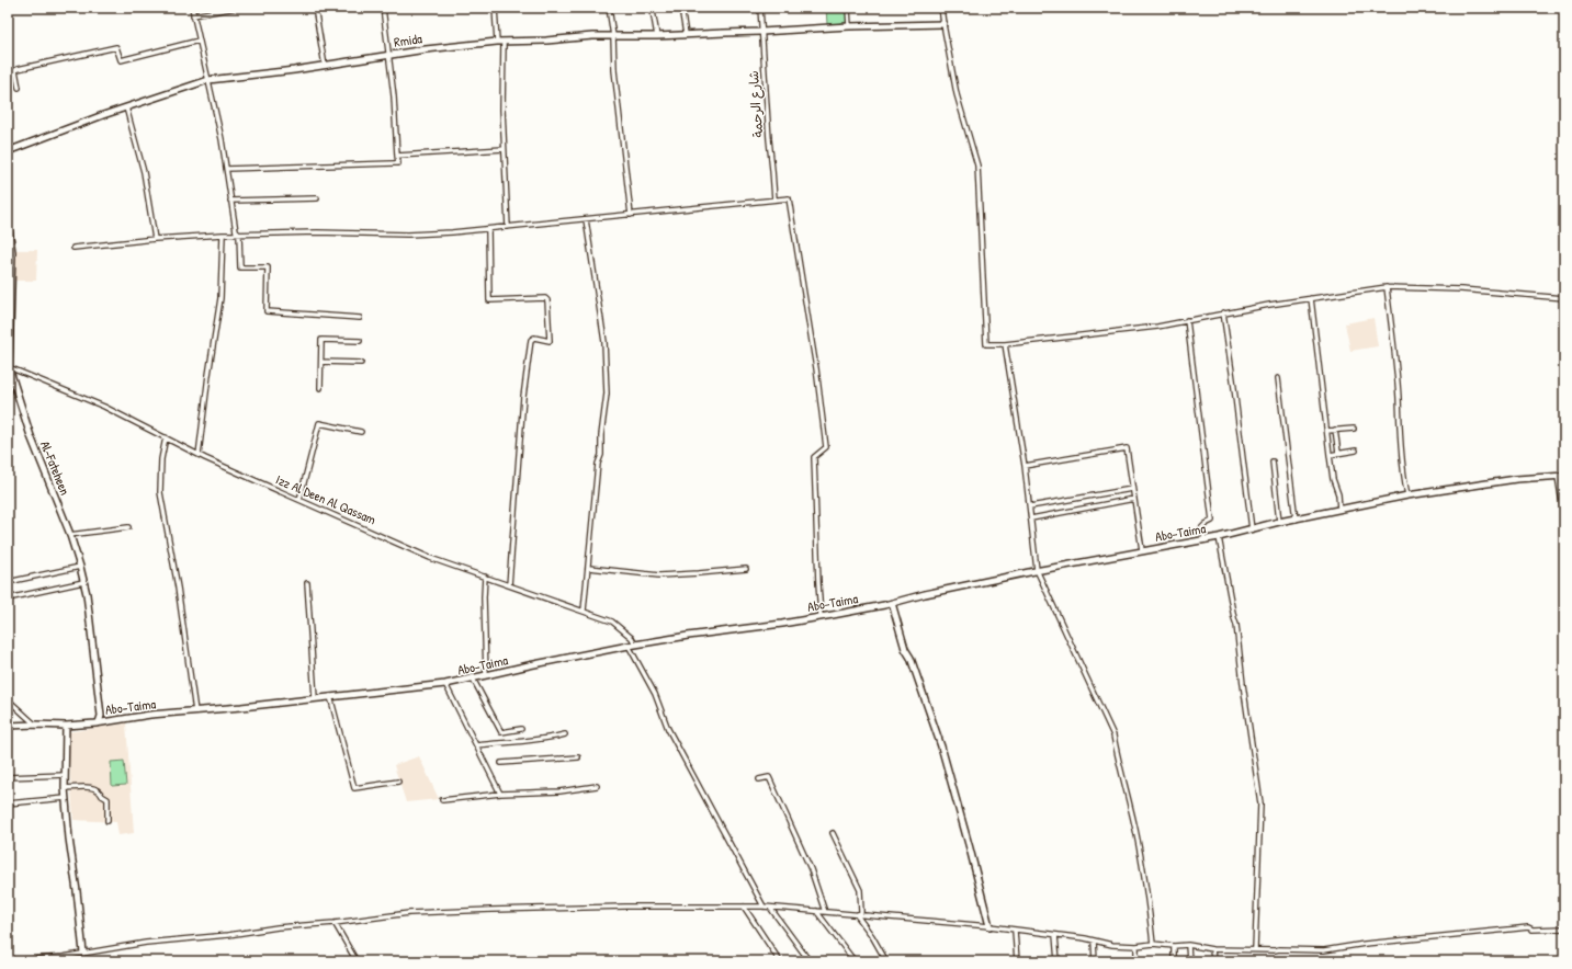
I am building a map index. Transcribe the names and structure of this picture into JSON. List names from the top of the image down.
{
  "streets": {
    "street": [
      "Rmida",
      "شارع الرحمة",
      "Al-Fateheen",
      "Izz Al Deen Al Qassam",
      "Abo-Taima"
    ]
  },
  "crossings": [
    ["Rmida", "شارع الرحمة"],
    ["Al-Fateheen", "Izz Al Deen Al Qassam"],
    ["Al-Fateheen", "Abo-Taima"],
    ["Izz Al Deen Al Qassam", "Abo-Taima"]
  ]
}
